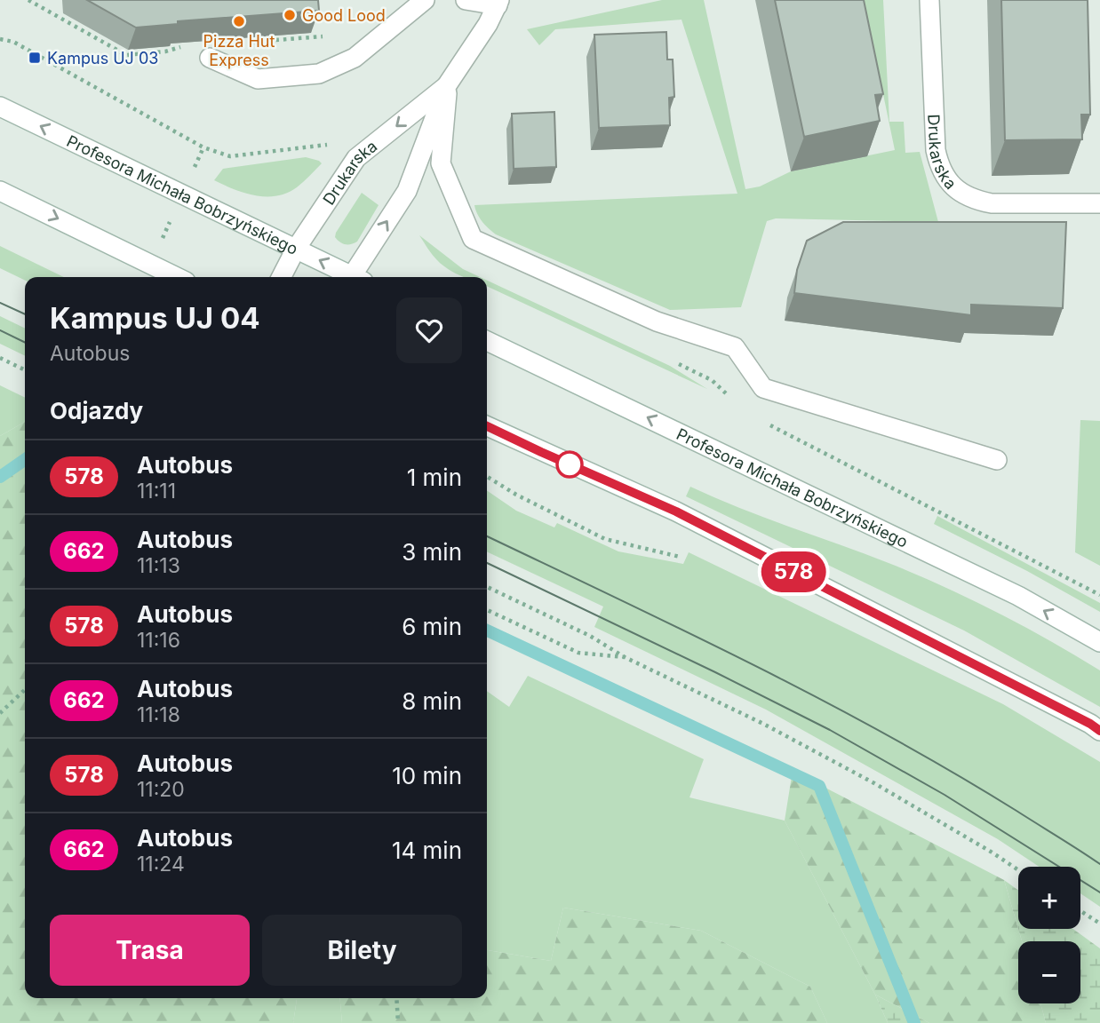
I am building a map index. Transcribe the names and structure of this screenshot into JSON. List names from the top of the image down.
{
  "streets": {
    "main road": ["Drukarska", "Profesora Michała Bobrzyńskiego"]
  },
  "crossings": [
    ["Drukarska", "Profesora Michała Bobrzyńskiego"]
  ],
  "places": {
    "other": ["Good Lood", "Pizza Hut Express"],
    "transit": ["Kampus UJ 03"]
  },
  "lines": ["bus line 578"],
  "page": {
    "on_map": "578",
    "heading": [
      ["Kampus UJ 04", "Autobus"],
      "Odjazdy"
    ],
    "list": [
      {
        "mark": "578",
        "name": "Autobus",
        "note": "11:11",
        "value": "1 min"
      },
      {
        "mark": "662",
        "name": "Autobus",
        "note": "11:13",
        "value": "3 min"
      },
      {
        "mark": "578",
        "name": "Autobus",
        "note": "11:16",
        "value": "6 min"
      },
      {
        "mark": "662",
        "name": "Autobus",
        "note": "11:18",
        "value": "8 min"
      },
      {
        "mark": "578",
        "name": "Autobus",
        "note": "11:20",
        "value": "10 min"
      },
      {
        "mark": "662",
        "name": "Autobus",
        "note": "11:24",
        "value": "14 min"
      }
    ],
    "map_buttons": ["+", "−"],
    "buttons": ["Trasa", "Bilety"]
  }
}
